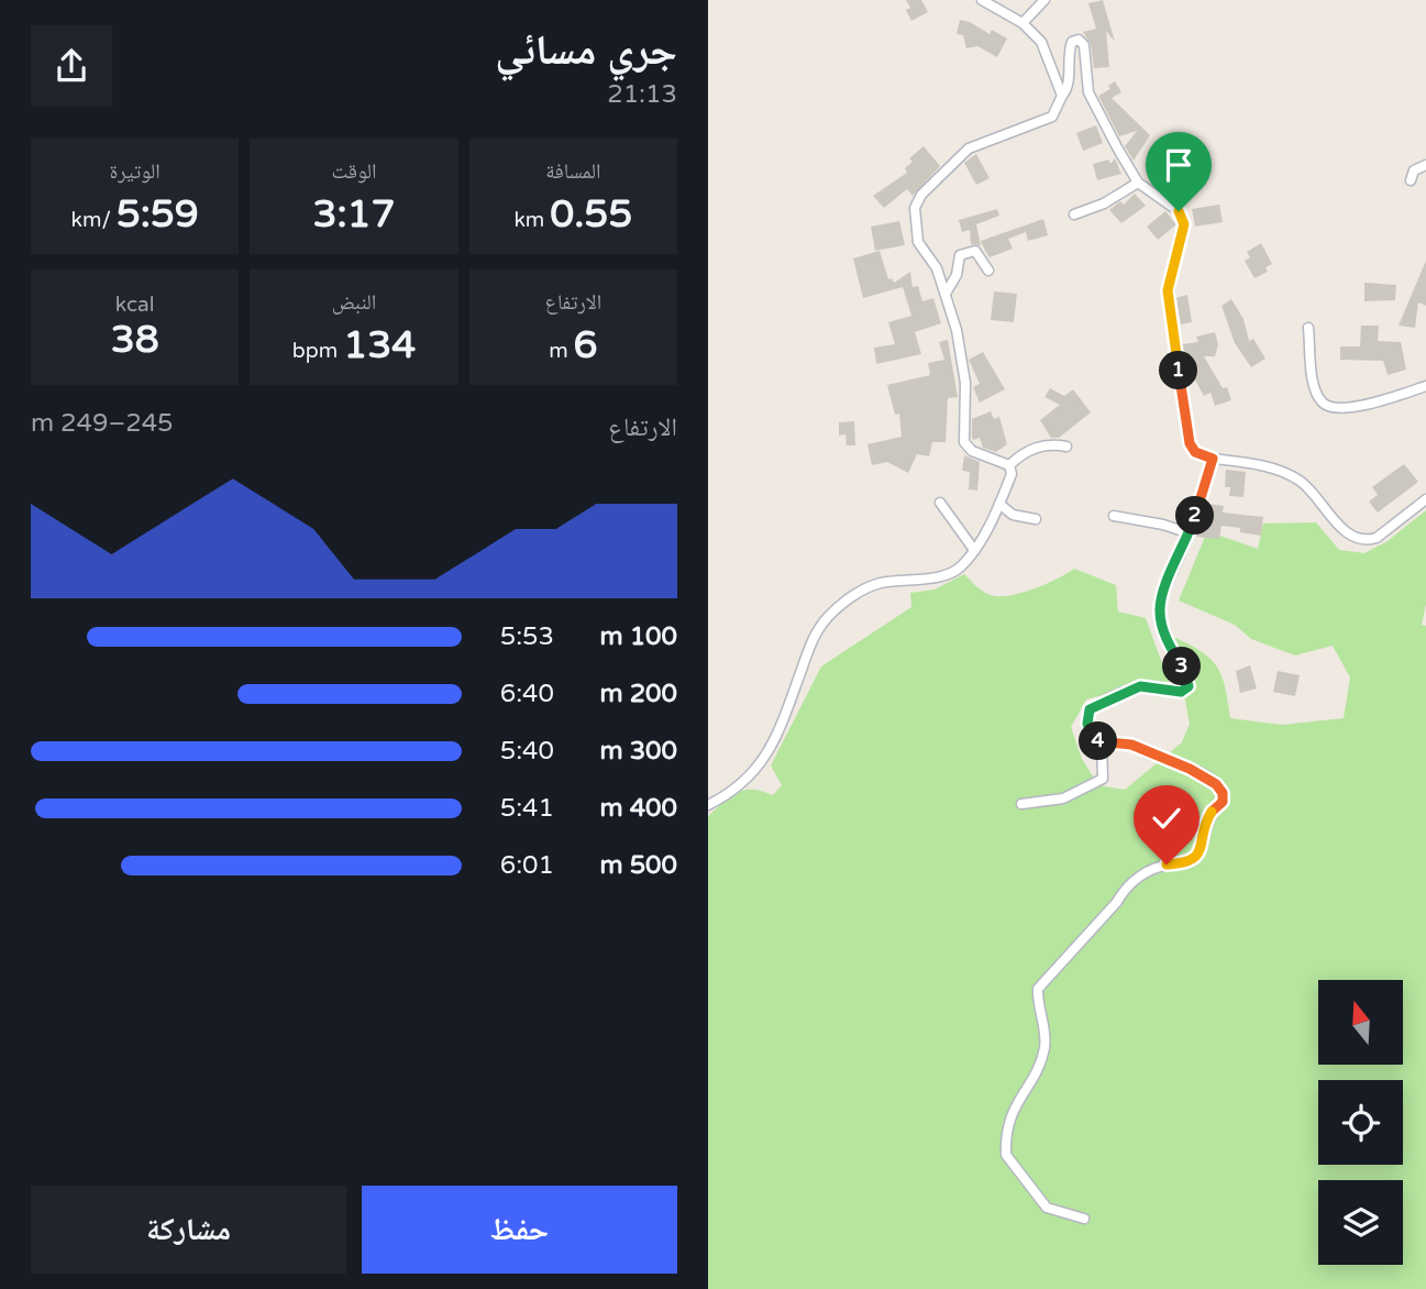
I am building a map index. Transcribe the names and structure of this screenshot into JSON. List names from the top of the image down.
{
  "north": "top",
  "page": {
    "heading": ["جري مسائي", "21:13"],
    "stats": [
      ["المسافة", "0.55 km"],
      ["الوقت", "3:17"],
      ["الوتيرة", "5:59 /km"],
      ["الارتفاع", "6 m"],
      ["النبض", "134 bpm"],
      ["kcal", "38"]
    ],
    "pins": [
      "1",
      "2",
      "3",
      "4"
    ],
    "chart": ["الارتفاع", "245–249 m"],
    "list": [
      {
        "name": "100 m",
        "note": "5:53"
      },
      {
        "name": "200 m",
        "note": "6:40"
      },
      {
        "name": "300 m",
        "note": "5:40"
      },
      {
        "name": "400 m",
        "note": "5:41"
      },
      {
        "name": "500 m",
        "note": "6:01"
      }
    ],
    "buttons": ["حفظ", "مشاركة"]
  }
}
